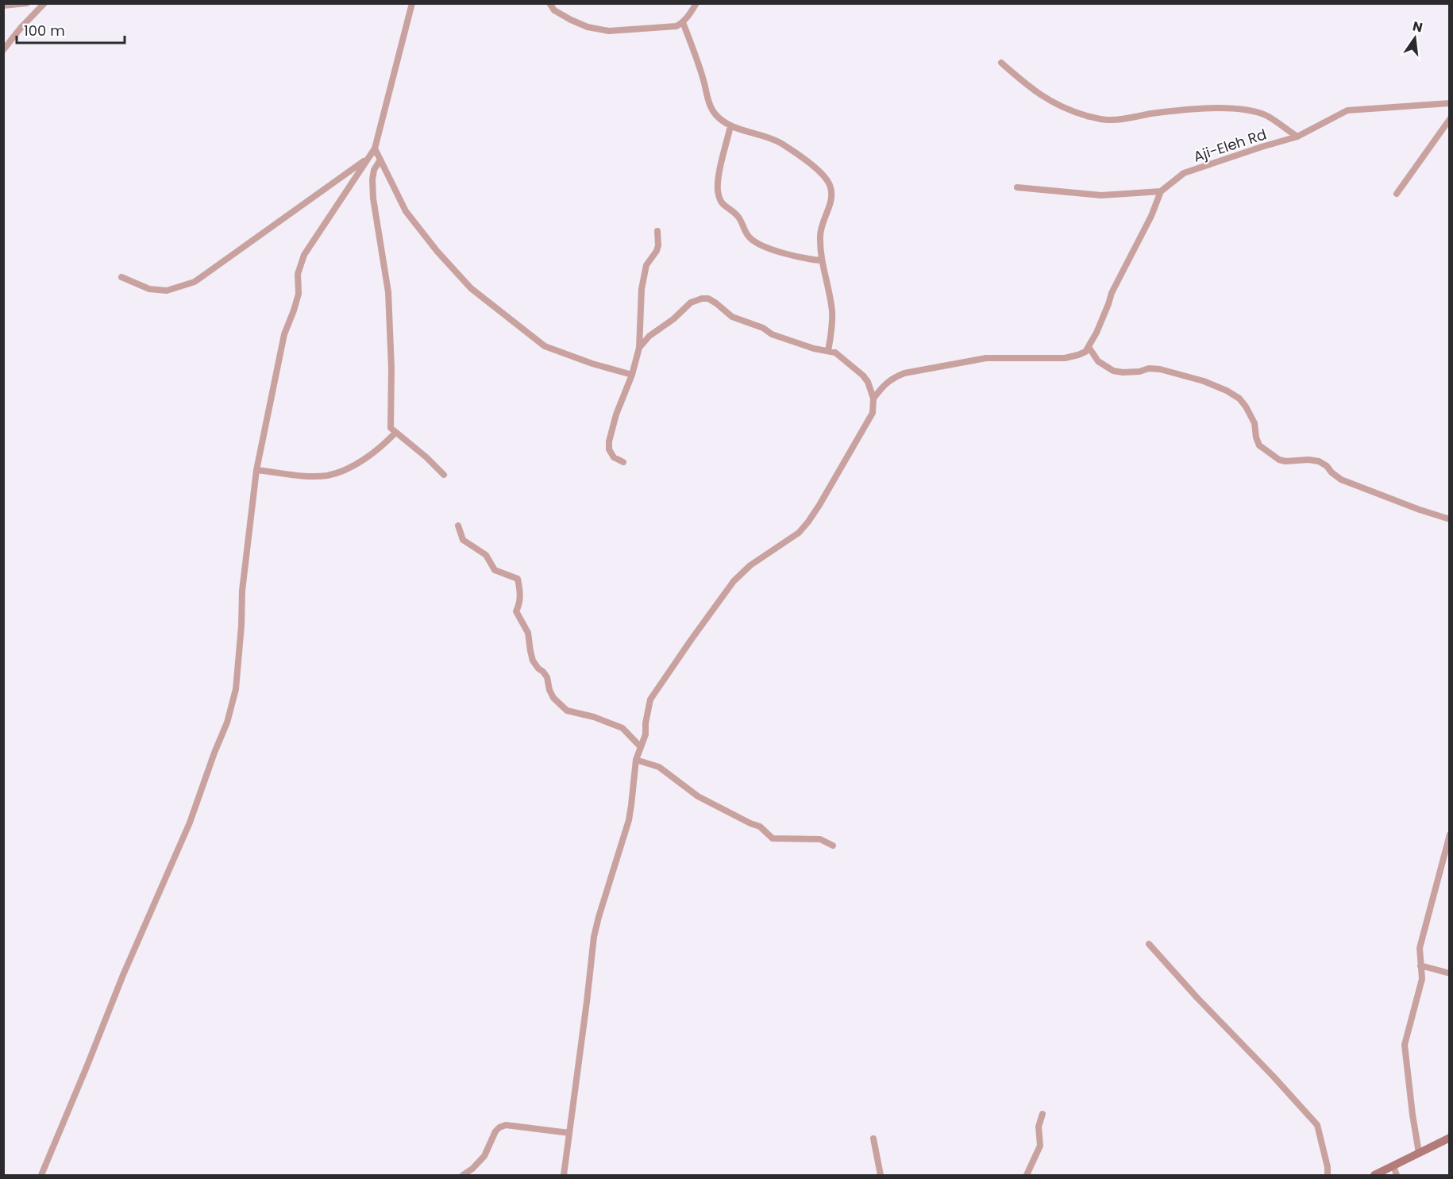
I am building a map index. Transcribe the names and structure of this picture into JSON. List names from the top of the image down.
{
  "streets": {
    "street": ["Aji-Eleh Rd"]
  },
  "scale_bar": "100 m",
  "north": "top"
}
